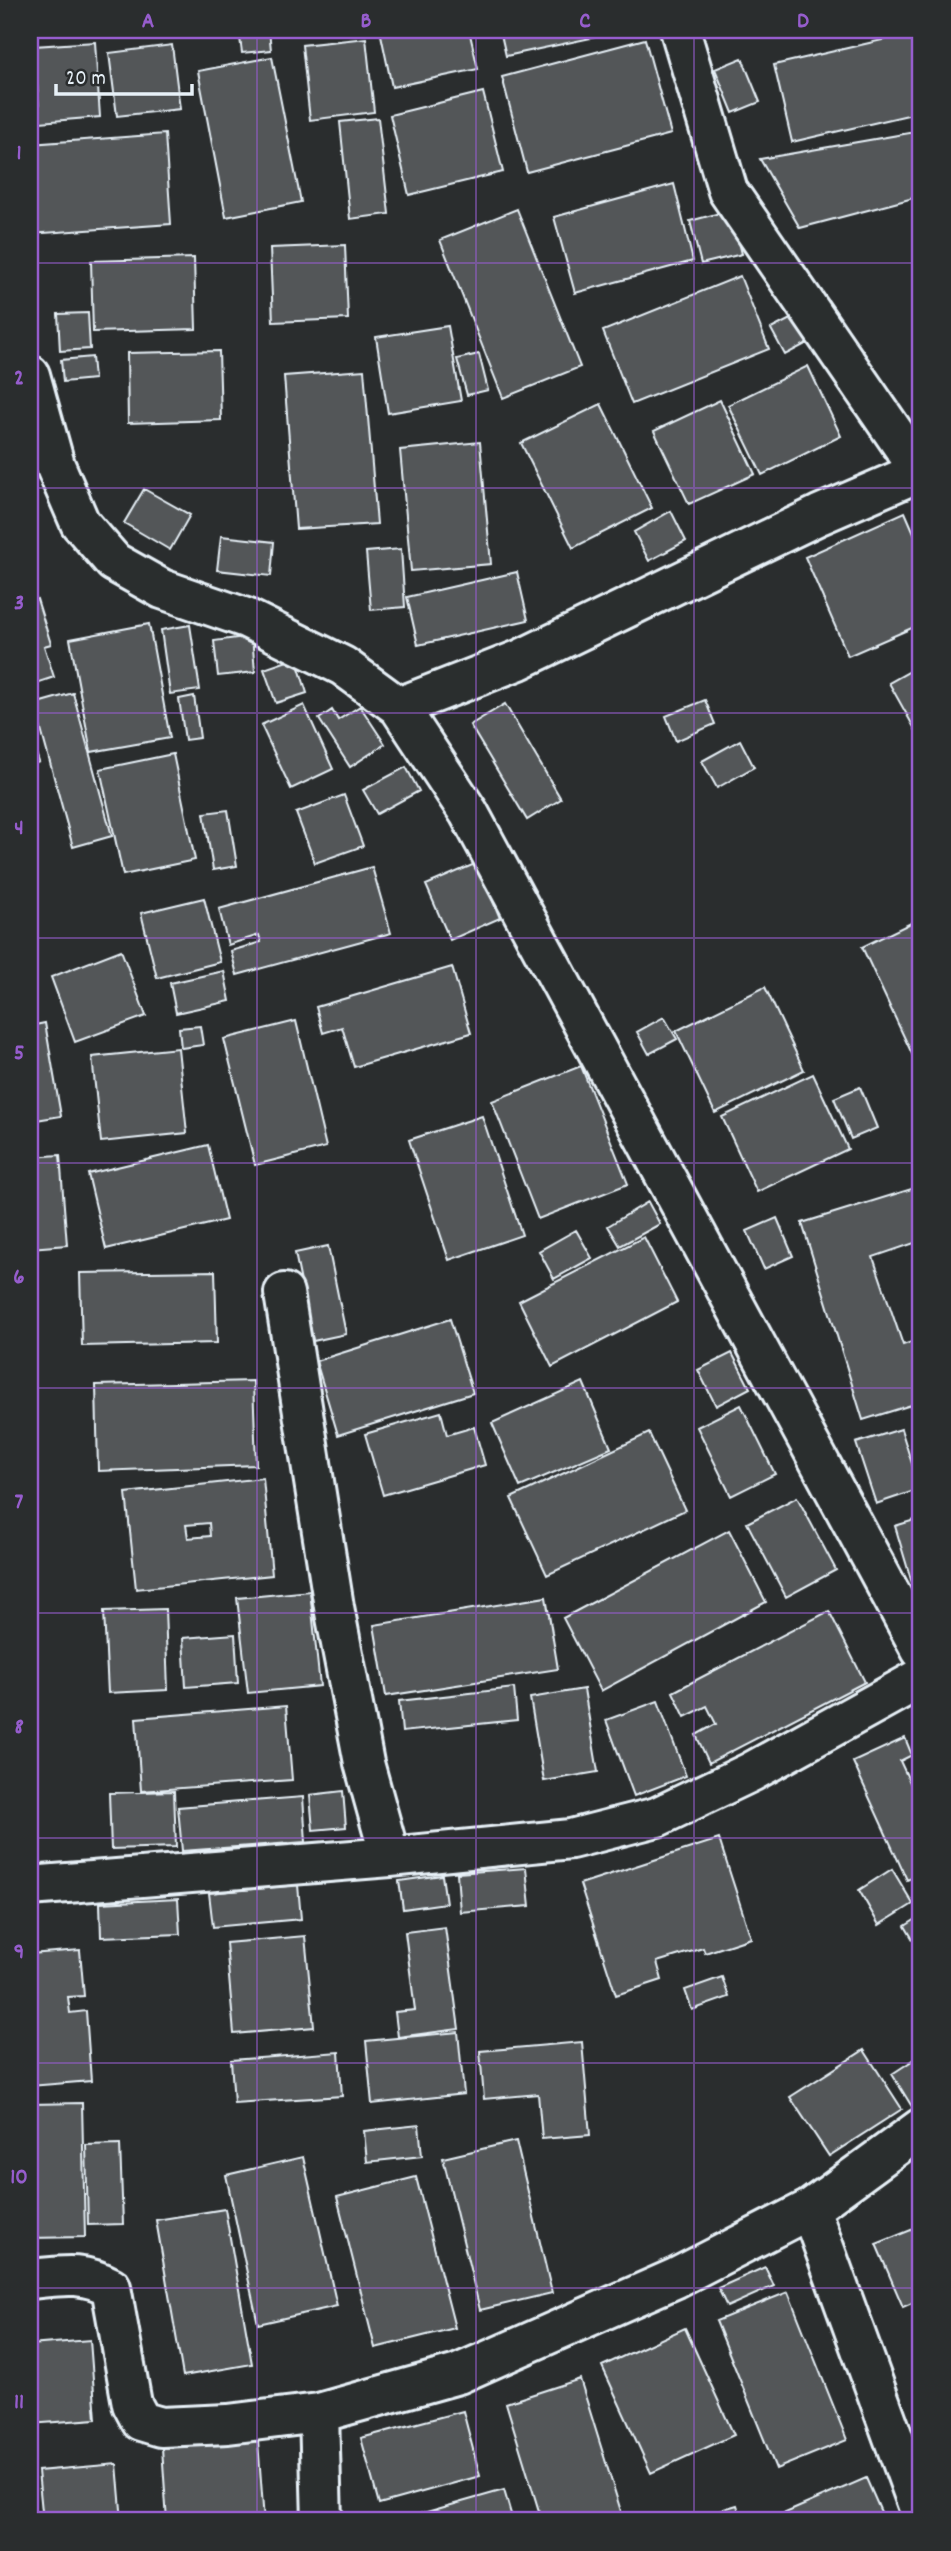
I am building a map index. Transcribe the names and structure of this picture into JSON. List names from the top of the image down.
{
  "scale_bar": "20 m",
  "grid": {
    "columns": [
      "A",
      "B",
      "C",
      "D"
    ],
    "rows": [
      "1",
      "2",
      "3",
      "4",
      "5",
      "6",
      "7",
      "8",
      "9",
      "10",
      "11"
    ]
  }
}
